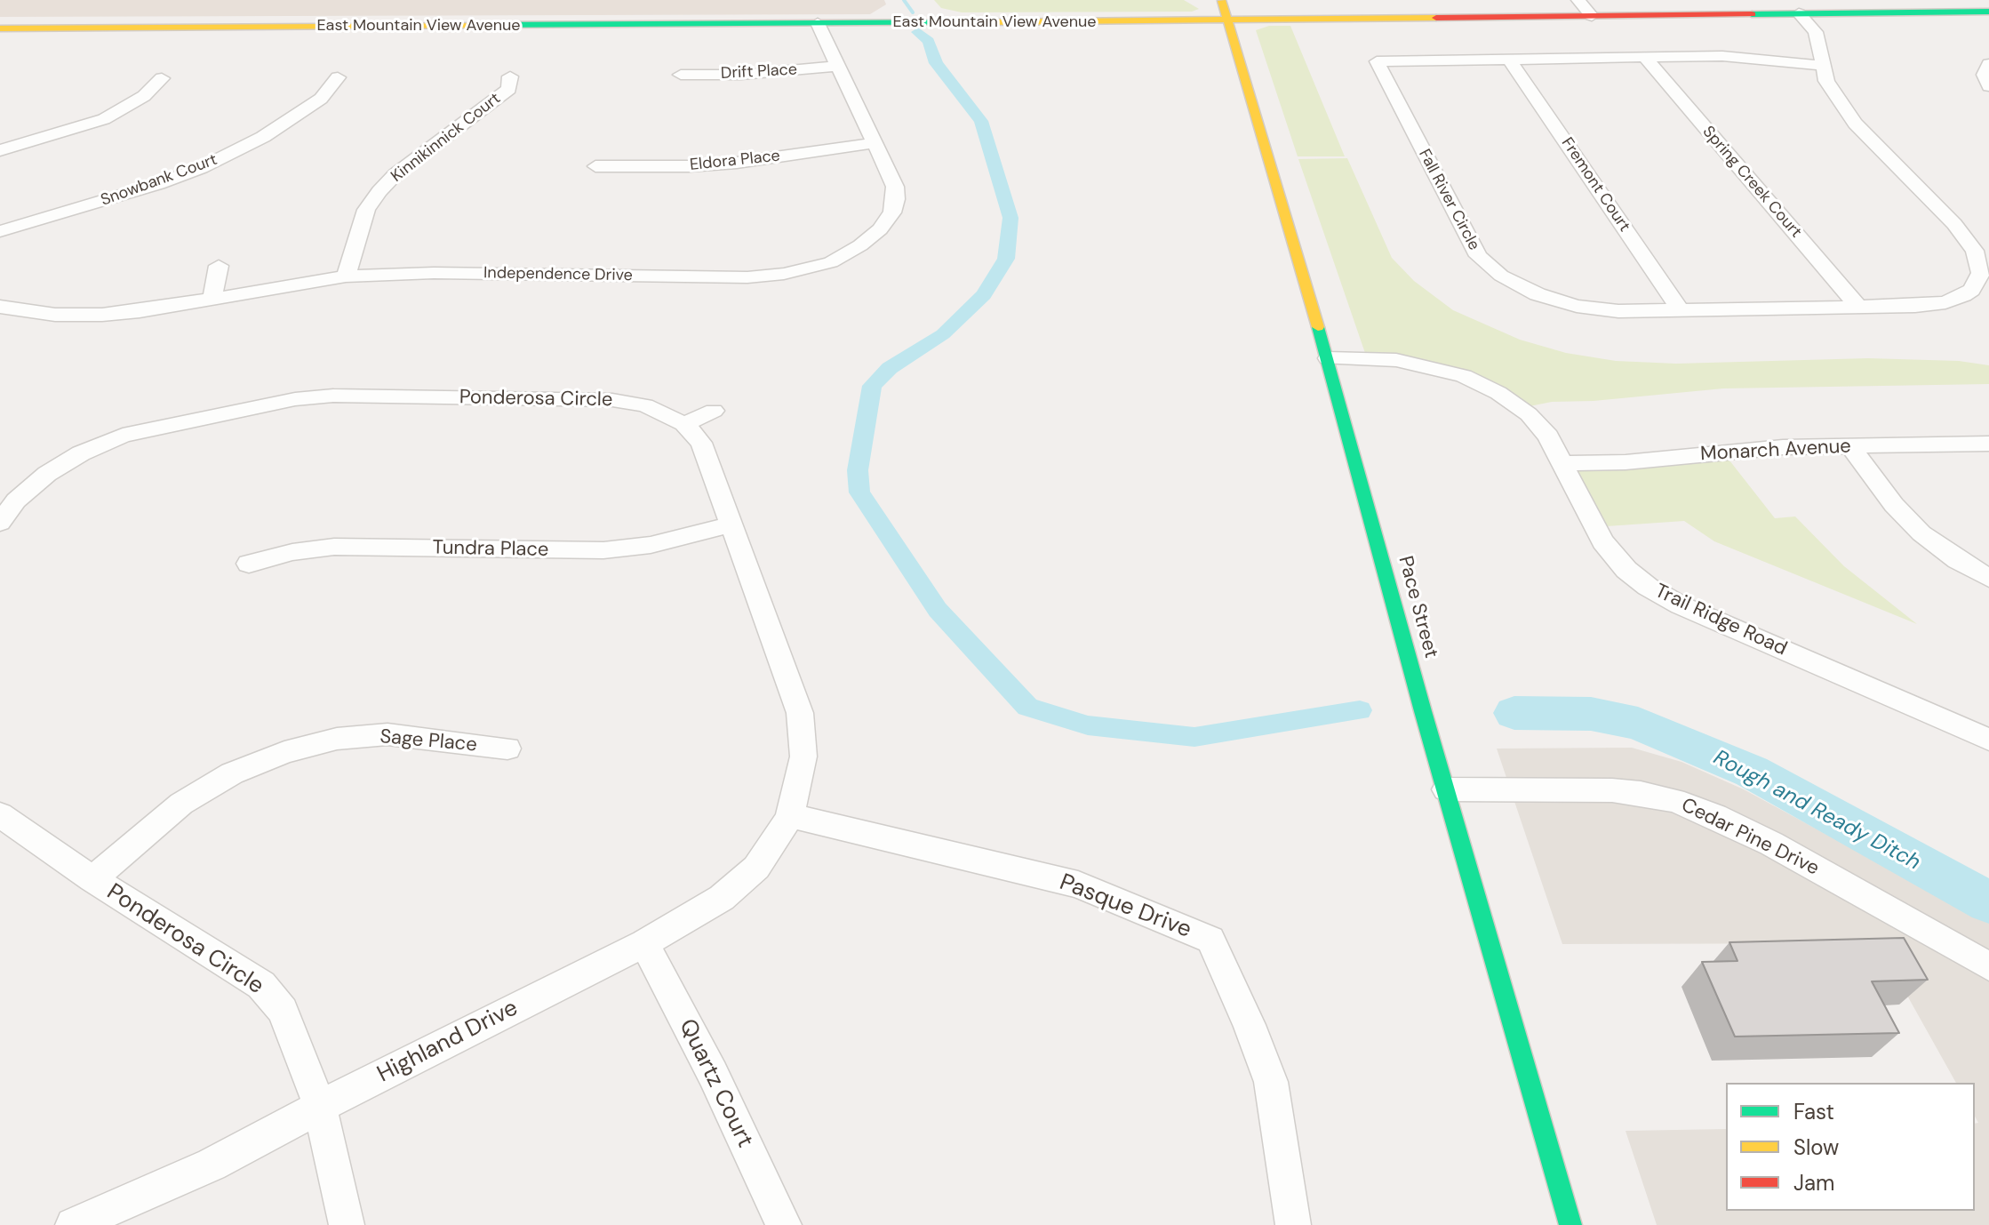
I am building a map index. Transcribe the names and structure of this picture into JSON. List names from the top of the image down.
{
  "streets": {
    "street": [
      "East Mountain View Avenue",
      "Drift Place",
      "Kinnikinnick Court",
      "Eldora Place",
      "Snowbank Court",
      "Spring Creek Court",
      "Fremont Court",
      "Fall River Circle",
      "Independence Drive",
      "Ponderosa Circle",
      "Monarch Avenue",
      "Tundra Place",
      "Pace Street",
      "Trail Ridge Road",
      "Sage Place",
      "Cedar Pine Drive",
      "Pasque Drive",
      "Highland Drive",
      "Quartz Court"
    ]
  },
  "crossings": [
    ["East Mountain View Avenue", "Independence Drive"],
    ["East Mountain View Avenue", "Pace Street"],
    ["Drift Place", "Independence Drive"],
    ["Kinnikinnick Court", "Independence Drive"],
    ["Eldora Place", "Independence Drive"],
    ["Spring Creek Court", "Fall River Circle"],
    ["Fremont Court", "Fall River Circle"],
    ["Ponderosa Circle", "Tundra Place"],
    ["Ponderosa Circle", "Sage Place"],
    ["Ponderosa Circle", "Pasque Drive"],
    ["Ponderosa Circle", "Highland Drive"],
    ["Monarch Avenue", "Trail Ridge Road"],
    ["Pace Street", "Trail Ridge Road"],
    ["Pace Street", "Cedar Pine Drive"],
    ["Pasque Drive", "Highland Drive"],
    ["Highland Drive", "Quartz Court"]
  ],
  "water": ["Rough and Ready Ditch"],
  "legend": ["Fast", "Slow", "Jam"]
}
